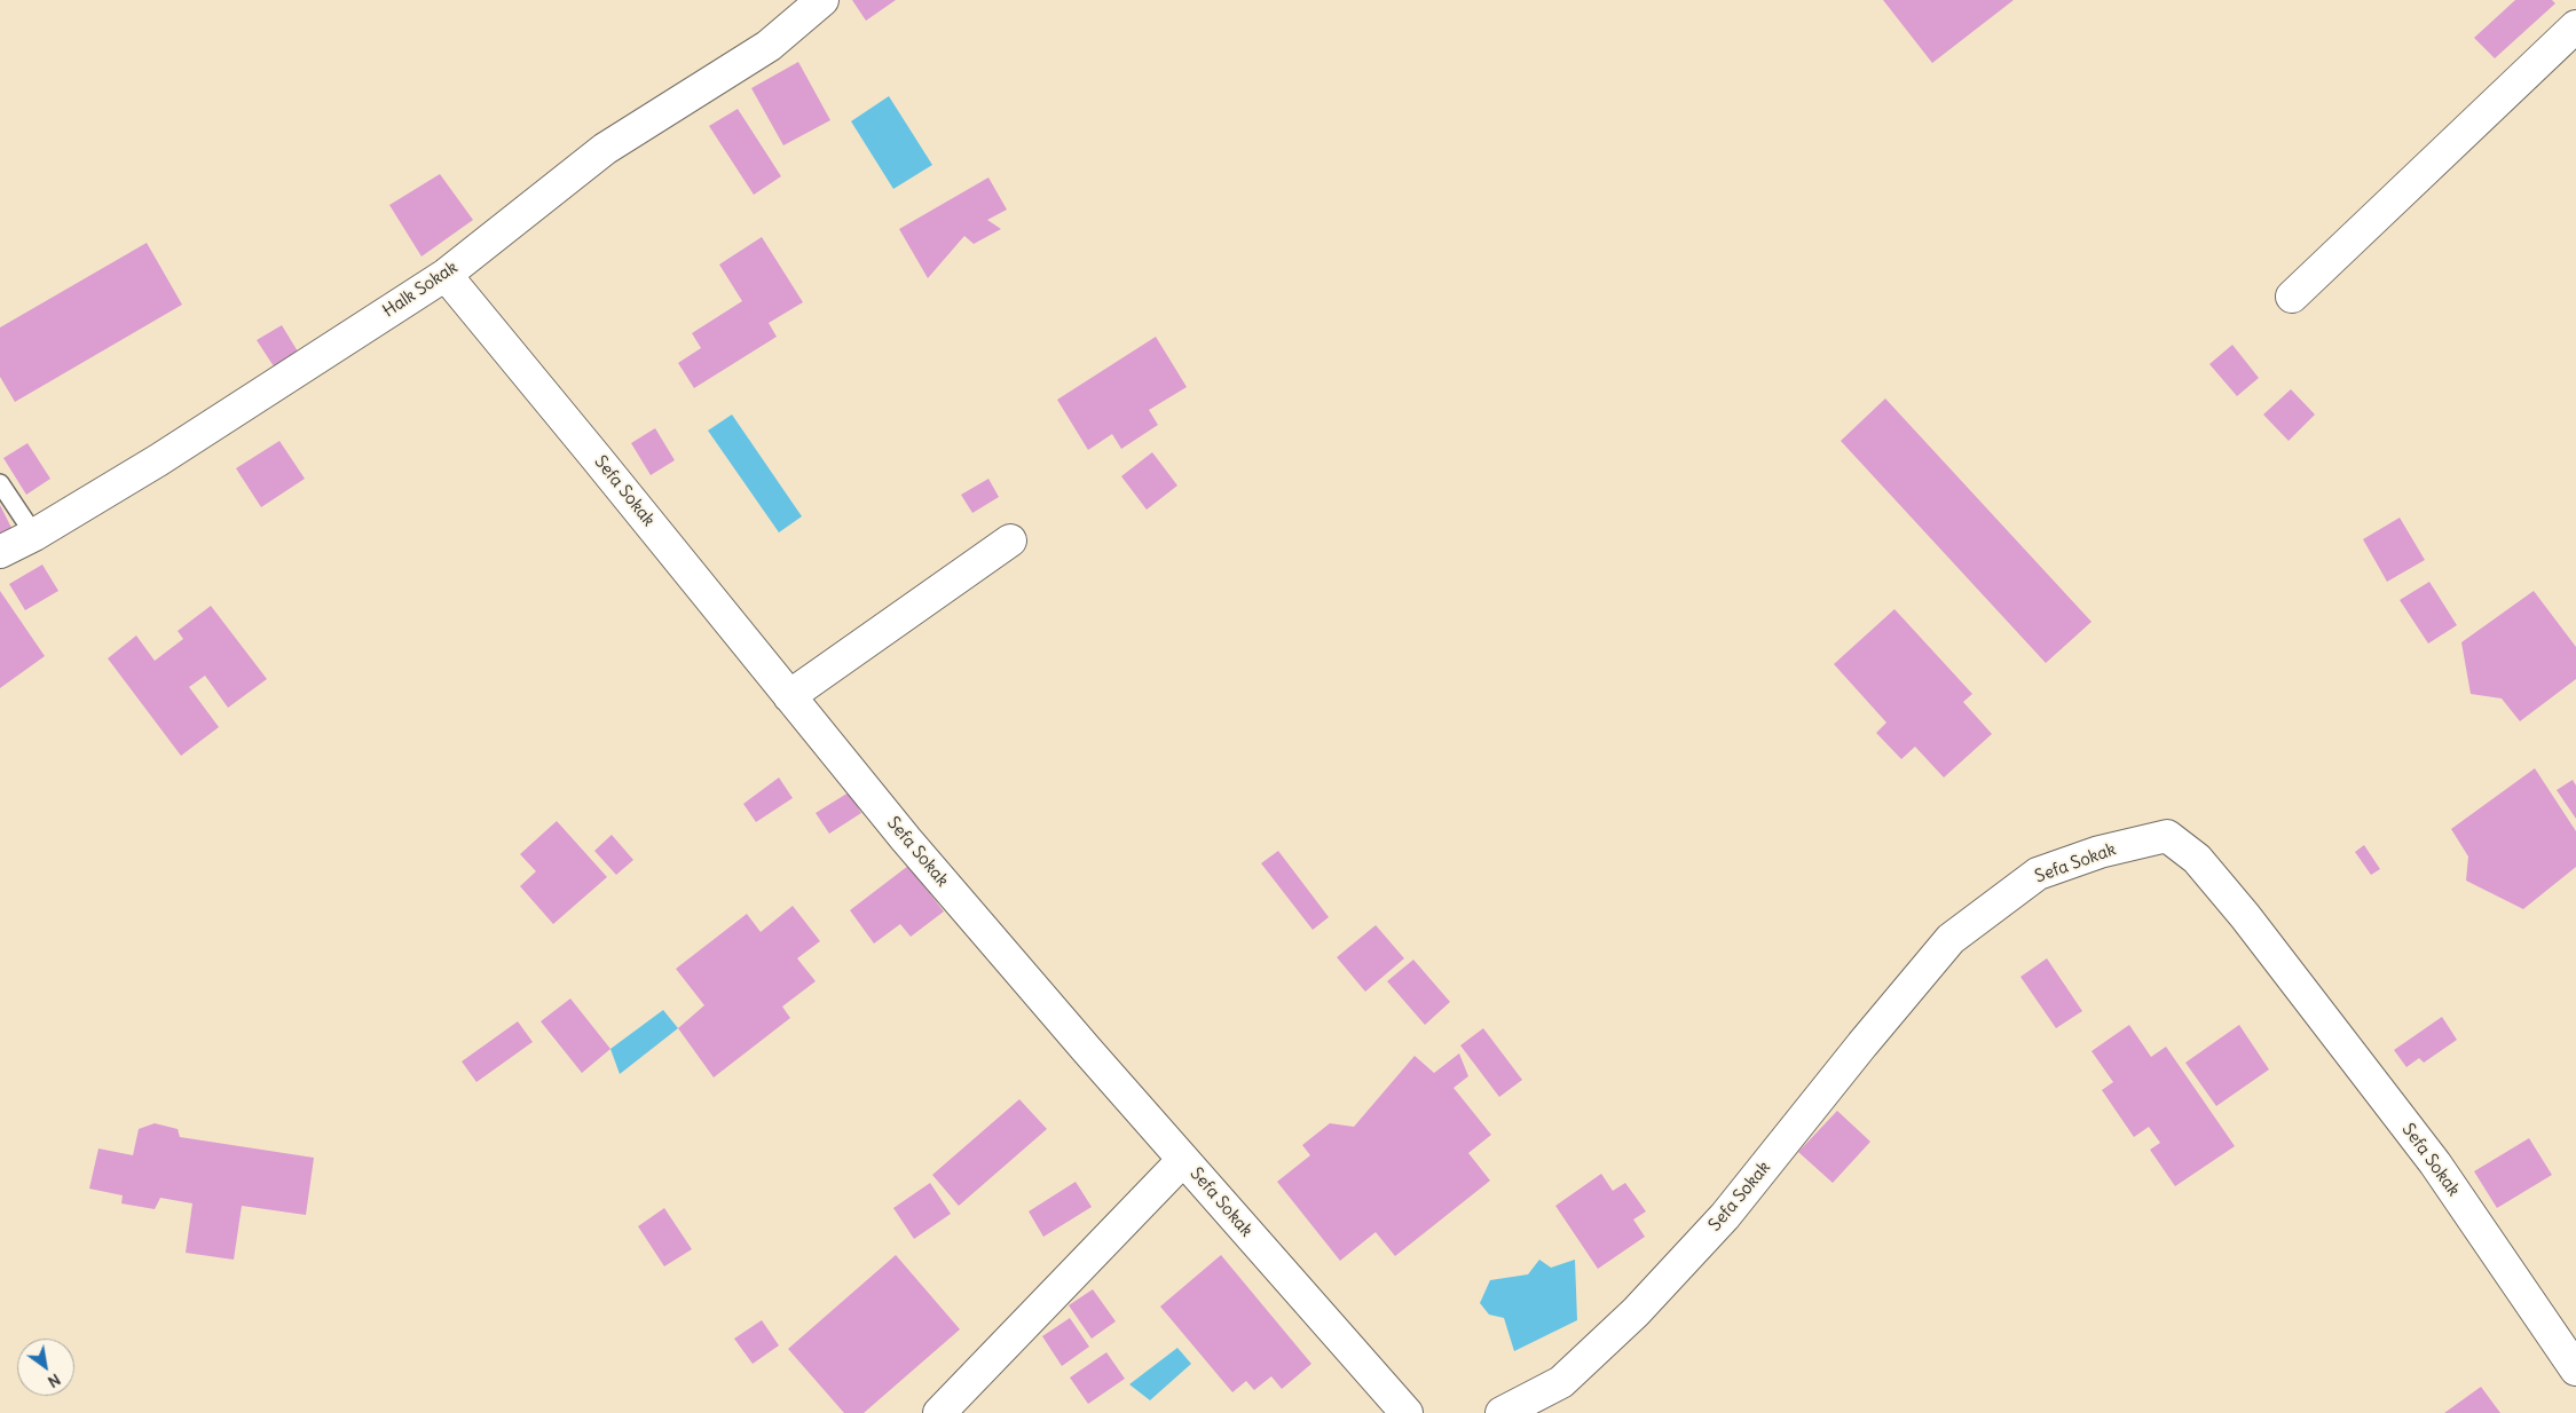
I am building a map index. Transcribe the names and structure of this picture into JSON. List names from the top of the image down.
{
  "streets": {
    "street": ["Halk Sokak", "Sefa Sokak"]
  },
  "crossings": [
    ["Halk Sokak", "Sefa Sokak"]
  ],
  "north": "bottom right"
}
